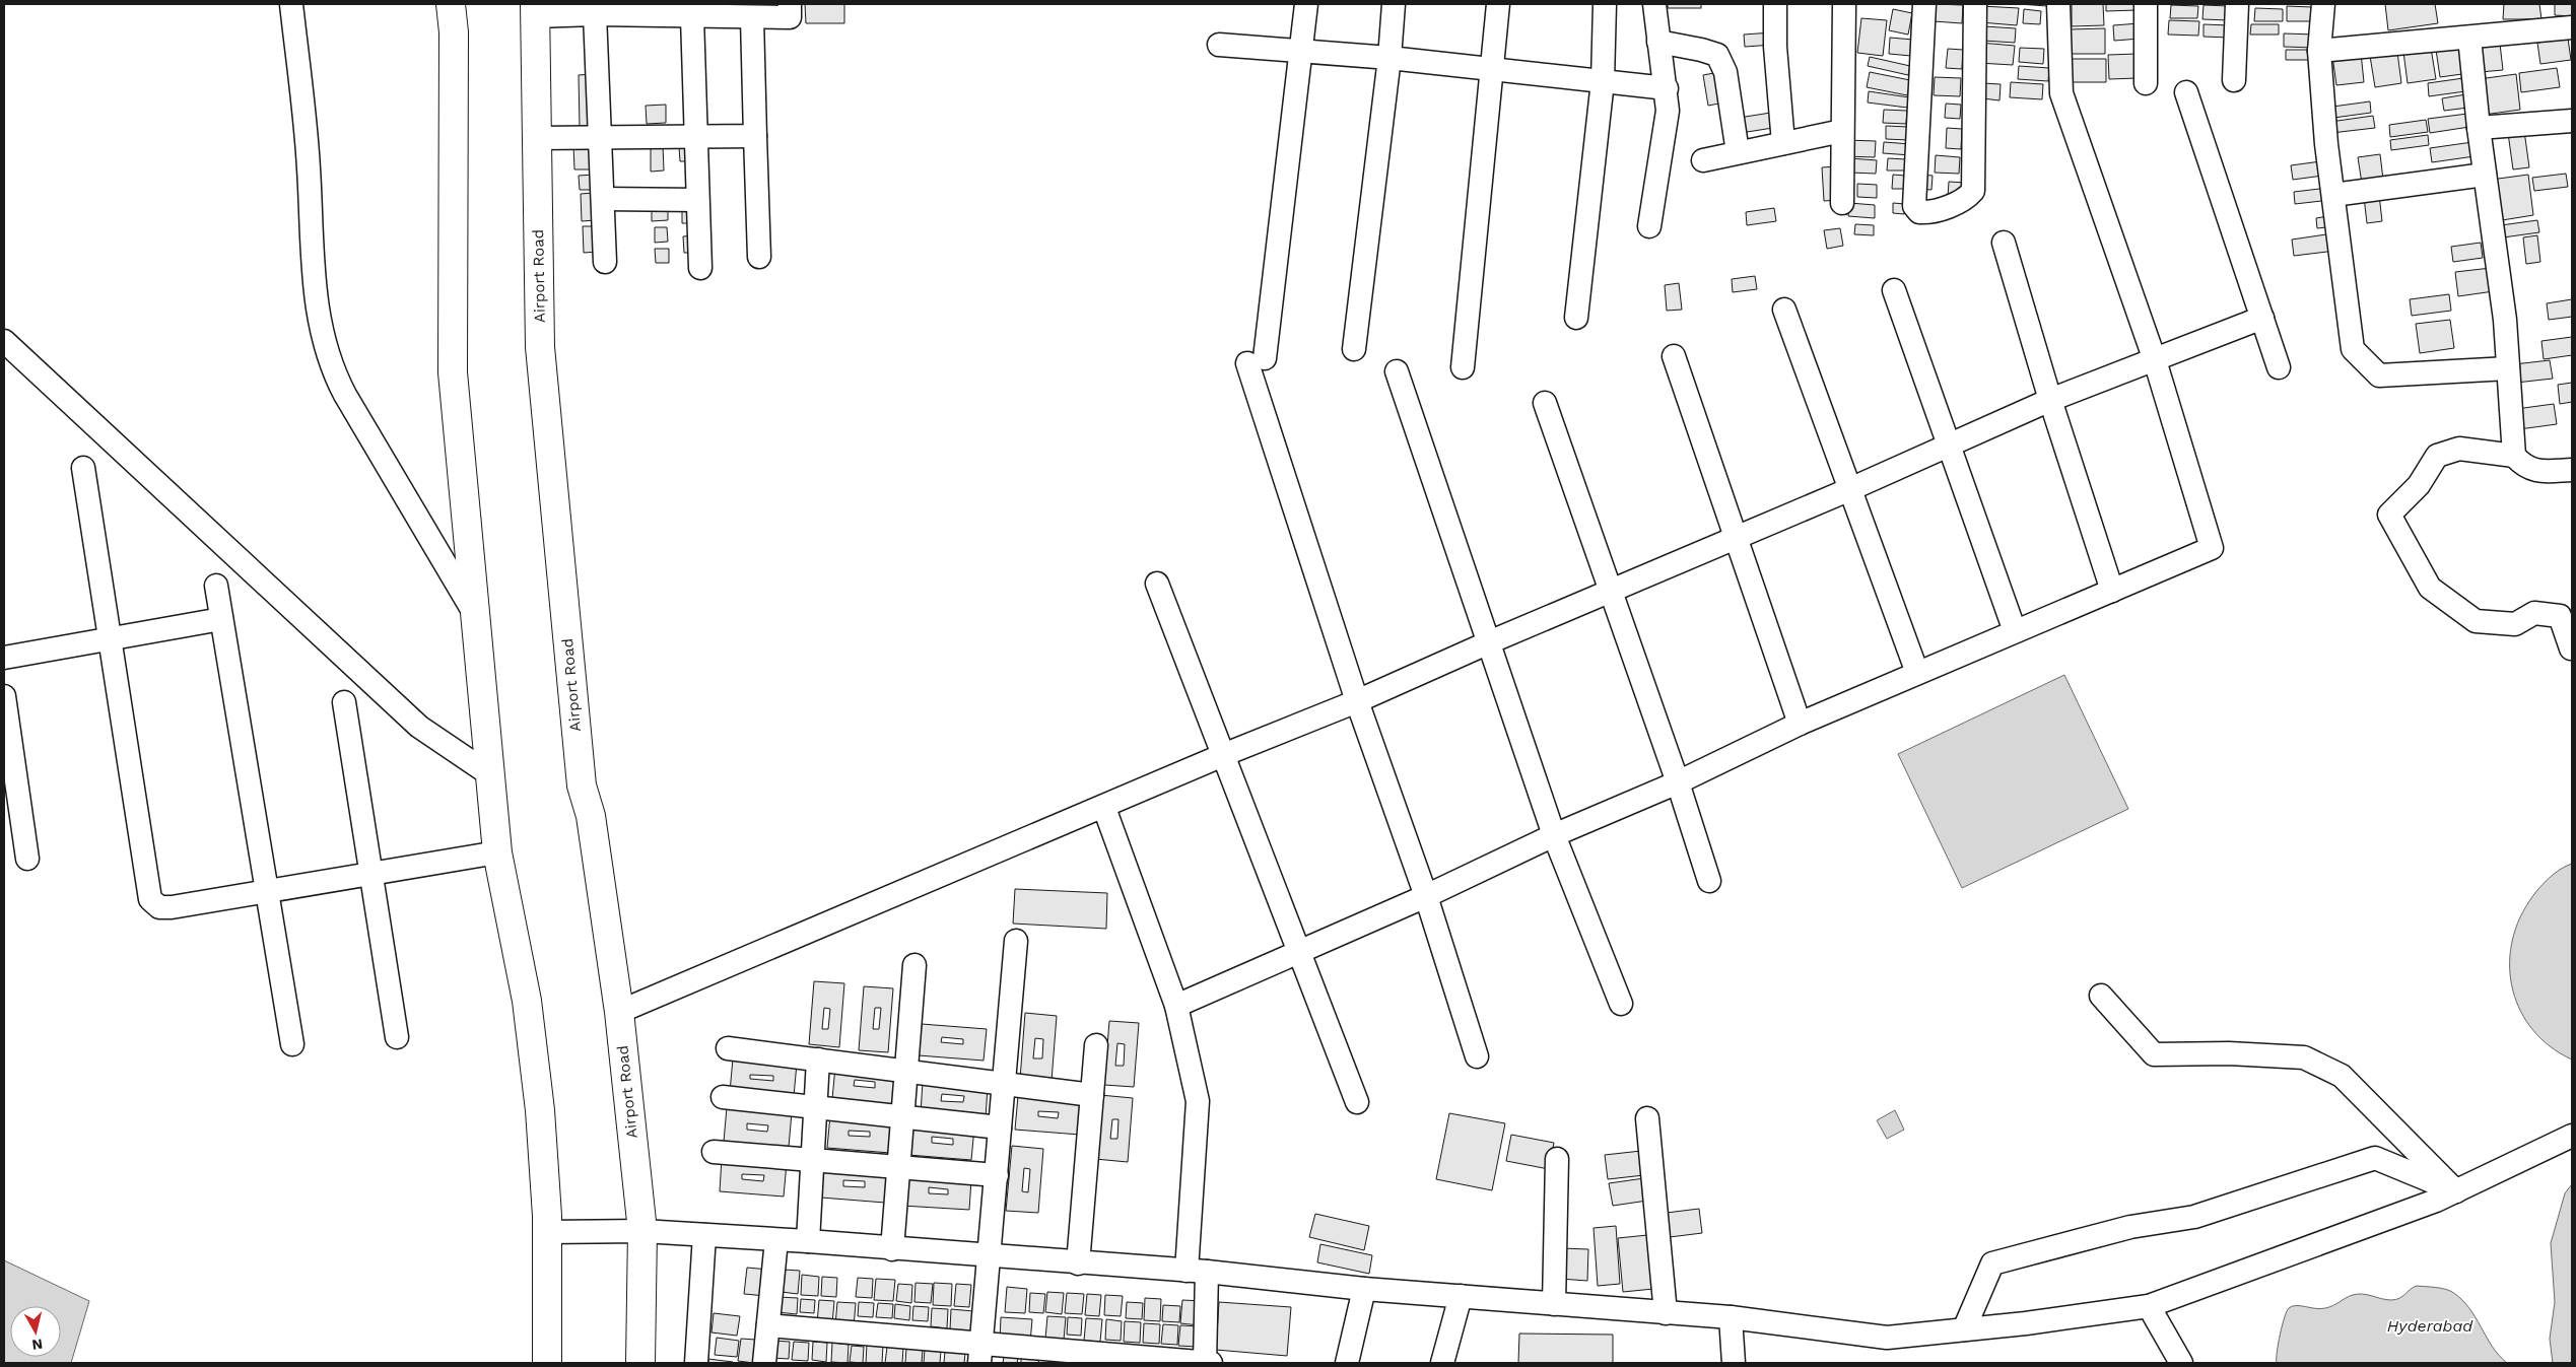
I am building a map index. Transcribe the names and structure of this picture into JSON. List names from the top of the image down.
{
  "streets": {
    "main road": ["Airport Road"]
  },
  "water": ["Hyderabad"],
  "north": "bottom"
}
